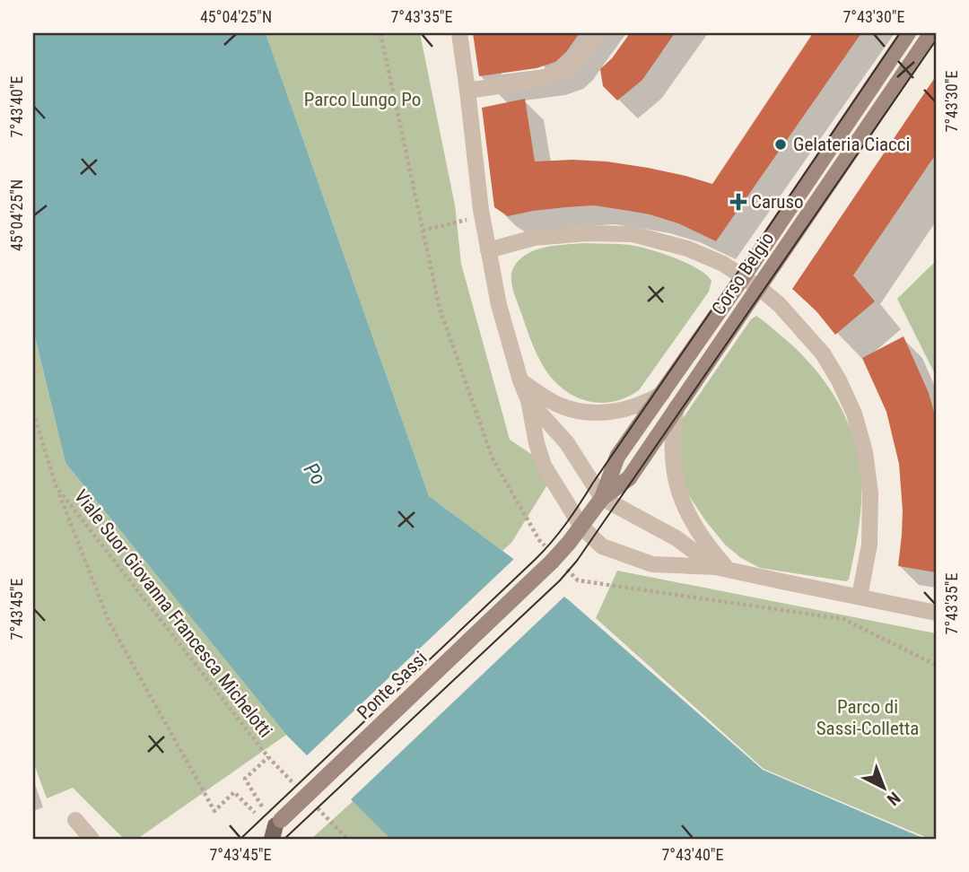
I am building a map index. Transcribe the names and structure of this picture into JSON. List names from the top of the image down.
{
  "streets": {
    "main road": ["Corso Belgio", "Ponte Sassi"],
    "path": ["Viale Suor Giovanna Francesca Michelotti"]
  },
  "crossings": [
    ["Corso Belgio", "Ponte Sassi"]
  ],
  "water": ["Po"],
  "parks": ["Parco Lungo Po", "Parco di Sassi-Colletta"],
  "places": {
    "other": ["Gelateria Ciacci"],
    "health": ["Caruso"]
  },
  "north": "bottom right",
  "coordinates": [
    "45°04'25\"N",
    "7°43'35\"E",
    "7°43'30\"E",
    "7°43'40\"E",
    "7°43'45\"E"
  ]
}
